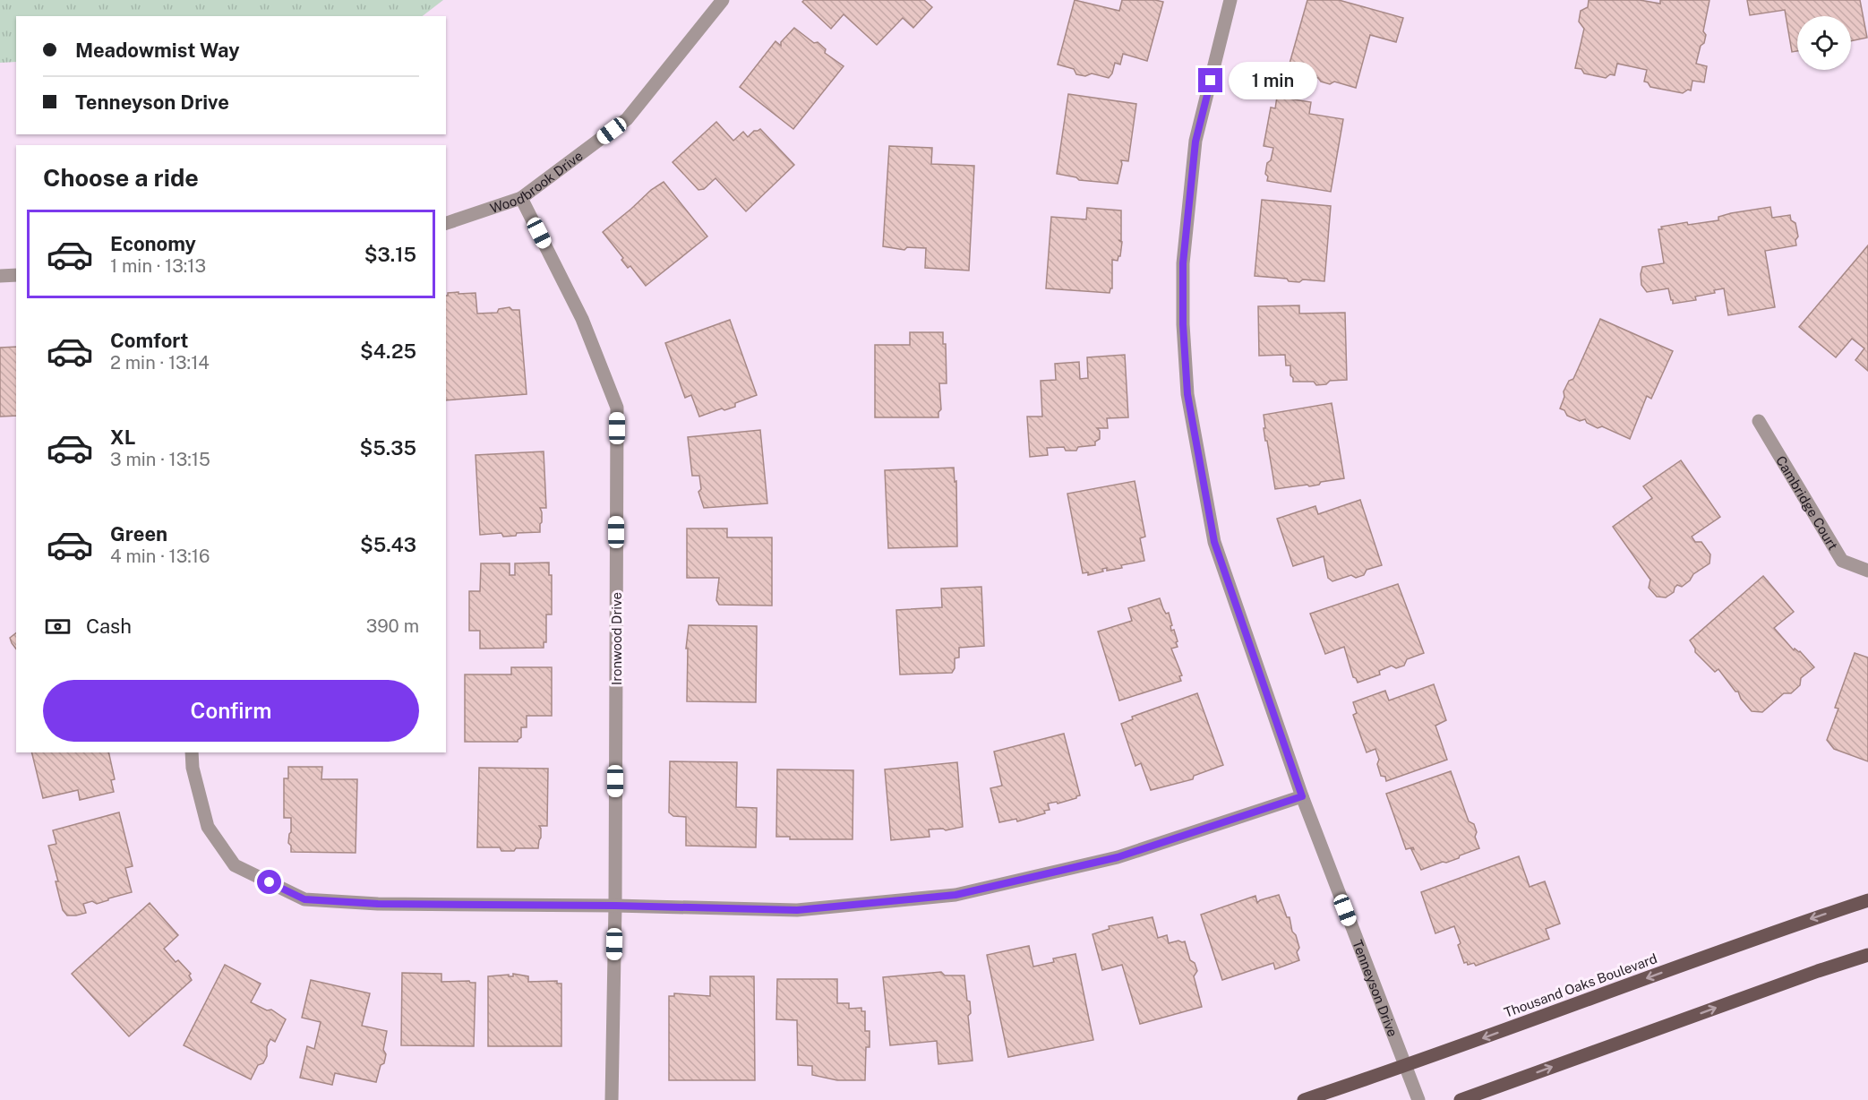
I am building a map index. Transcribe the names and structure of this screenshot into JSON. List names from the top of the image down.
{
  "streets": {
    "main road": ["Thousand Oaks Boulevard"],
    "street": [
      "Woodbrook Drive",
      "Cambridge Court",
      "Ironwood Drive",
      "Tenneyson Drive"
    ]
  },
  "crossings": [
    ["Woodbrook Drive", "Ironwood Drive"],
    ["Thousand Oaks Boulevard", "Tenneyson Drive"]
  ],
  "page": {
    "banner": ["Meadowmist Way", "Tenneyson Drive"],
    "bubble": "1 min",
    "heading": "Choose a ride",
    "list": [
      {
        "name": "Economy",
        "note": "1 min · 13:13",
        "value": "$3.15"
      },
      {
        "name": "Comfort",
        "note": "2 min · 13:14",
        "value": "$4.25"
      },
      {
        "name": "XL",
        "note": "3 min · 13:15",
        "value": "$5.35"
      },
      {
        "name": "Green",
        "note": "4 min · 13:16",
        "value": "$5.43"
      }
    ],
    "pay": ["Cash", "390 m"],
    "buttons": "Confirm"
  }
}
